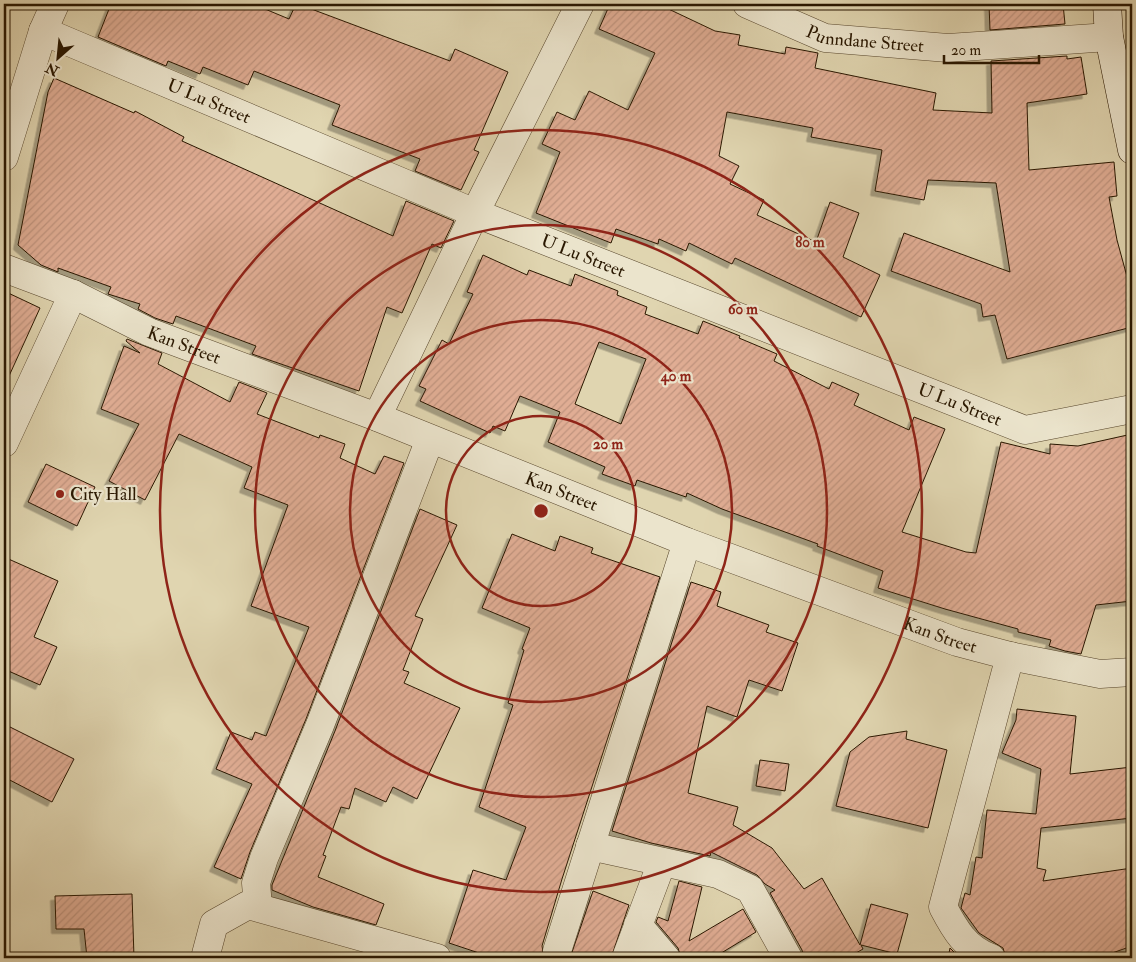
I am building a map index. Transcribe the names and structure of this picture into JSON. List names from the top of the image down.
{
  "streets": {
    "street": ["Punndane Street", "U Lu Street", "Kan Street"]
  },
  "places": ["City Hall"],
  "scale_bar": "20 m",
  "north": "bottom left",
  "rings": [
    "80 m",
    "60 m",
    "40 m",
    "20 m"
  ]
}
